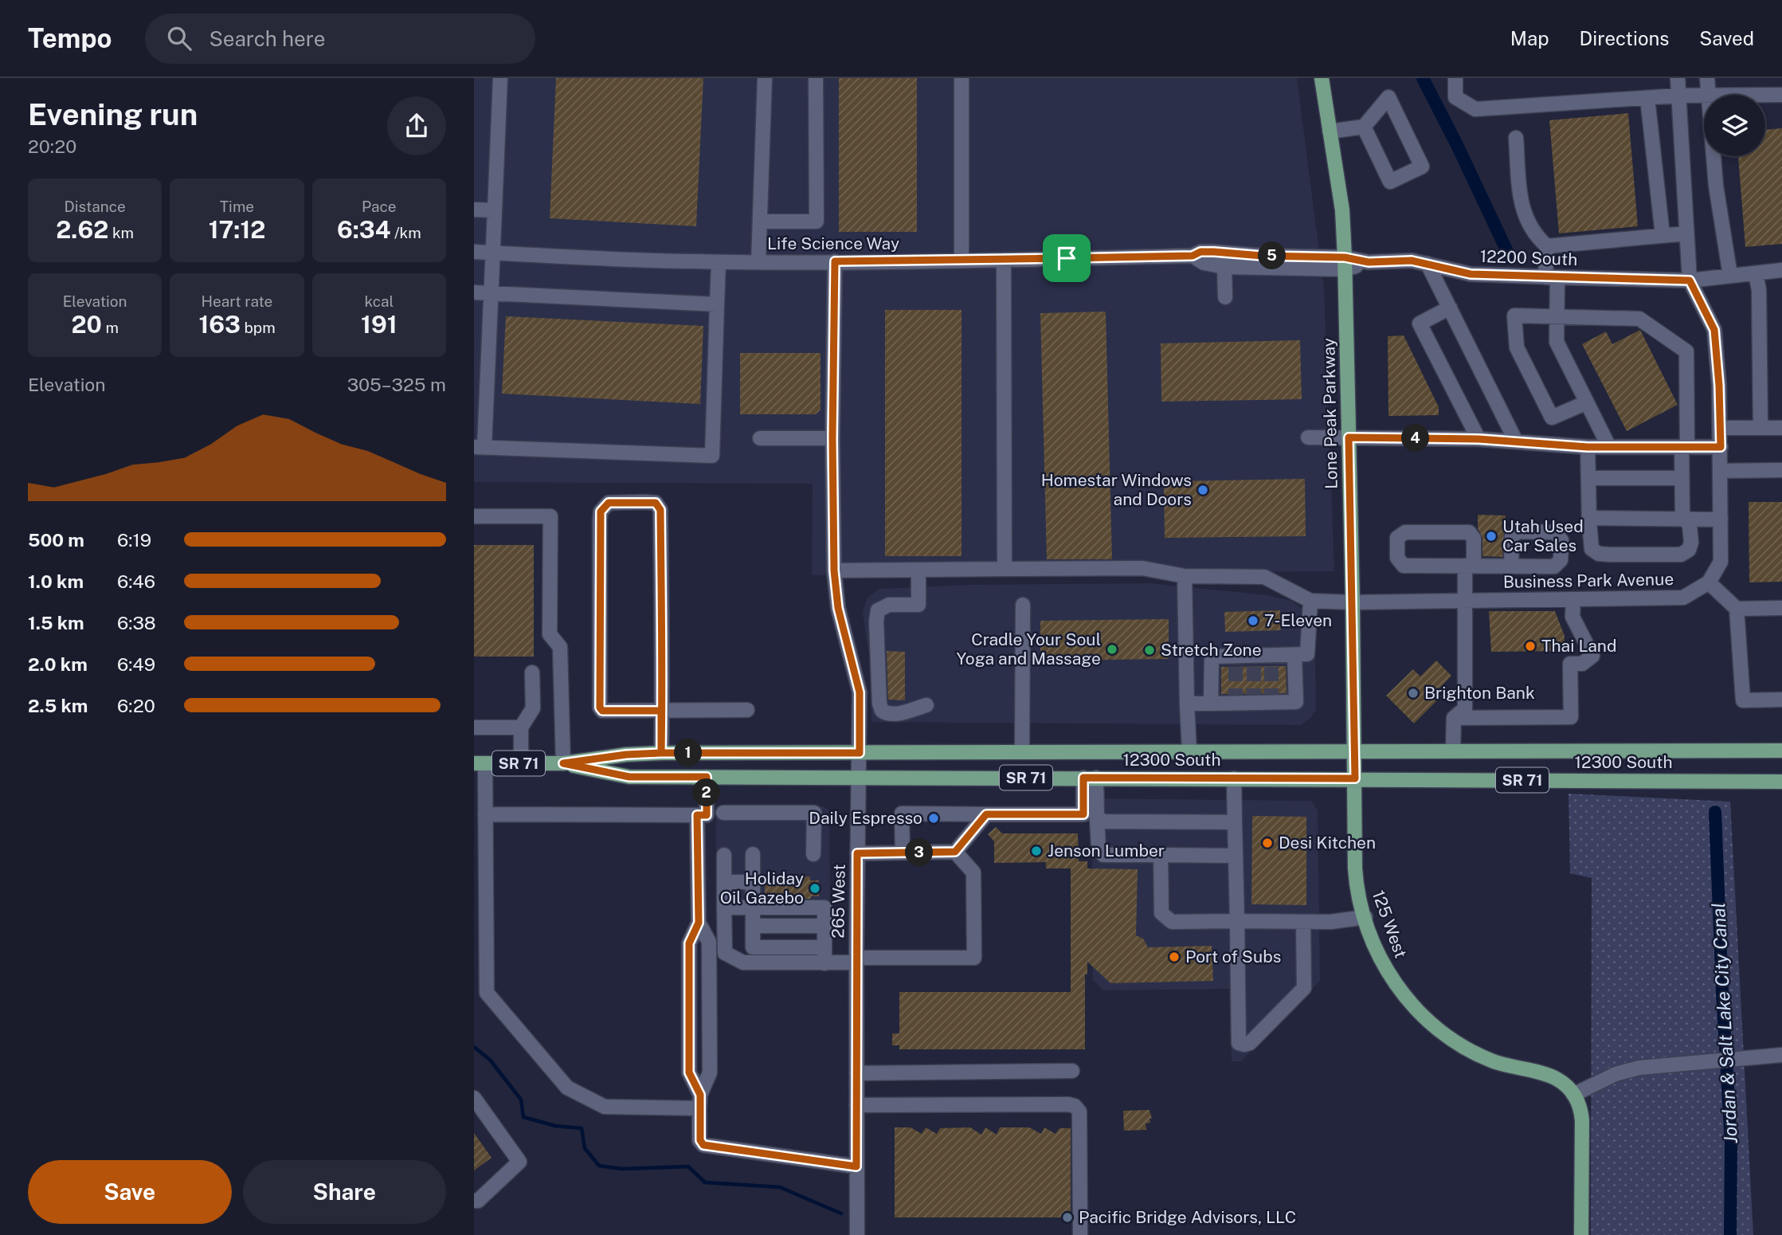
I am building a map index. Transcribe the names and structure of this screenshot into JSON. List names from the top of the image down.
{
  "streets": {
    "main road": [
      "Lone Peak Parkway",
      "12300 South",
      "SR 71",
      "125 West"
    ],
    "street": [
      "Life Science Way",
      "12200 South",
      "Business Park Avenue",
      "265 West"
    ]
  },
  "crossings": [
    ["Life Science Way", "12200 South"],
    ["Life Science Way", "Lone Peak Parkway"],
    ["Life Science Way", "265 West"],
    ["12200 South", "Lone Peak Parkway"],
    ["Lone Peak Parkway", "Business Park Avenue"],
    ["Lone Peak Parkway", "12300 South"],
    ["Lone Peak Parkway", "125 West"],
    ["12300 South", "265 West"],
    ["12300 South", "125 West"]
  ],
  "water": ["Jordan & Salt Lake City Canal"],
  "places": [
    "Homestar Windows and Doors",
    "Utah Used Car Sales",
    "7-Eleven",
    "Thai Land",
    "Cradle Your Soul Yoga and Massage",
    "Stretch Zone",
    "Brighton Bank",
    "Daily Espresso",
    "Desi Kitchen",
    "Jenson Lumber",
    "Holiday Oil Gazebo",
    "Port of Subs",
    "Pacific Bridge Advisors, LLC"
  ],
  "page": {
    "header": "Tempo",
    "search": "Search here",
    "nav": ["Map", "Directions", "Saved"],
    "heading": ["Evening run", "20:20"],
    "stats": [
      ["Distance", "2.62 km"],
      ["Time", "17:12"],
      ["Pace", "6:34 /km"],
      ["Elevation", "20 m"],
      ["Heart rate", "163 bpm"],
      ["kcal", "191"]
    ],
    "pins": [
      "5",
      "4",
      "1",
      "2",
      "3"
    ],
    "chart": ["Elevation", "305–325 m"],
    "list": [
      {
        "name": "500 m",
        "note": "6:19"
      },
      {
        "name": "1.0 km",
        "note": "6:46"
      },
      {
        "name": "1.5 km",
        "note": "6:38"
      },
      {
        "name": "2.0 km",
        "note": "6:49"
      },
      {
        "name": "2.5 km",
        "note": "6:20"
      }
    ],
    "buttons": ["Save", "Share"]
  }
}
